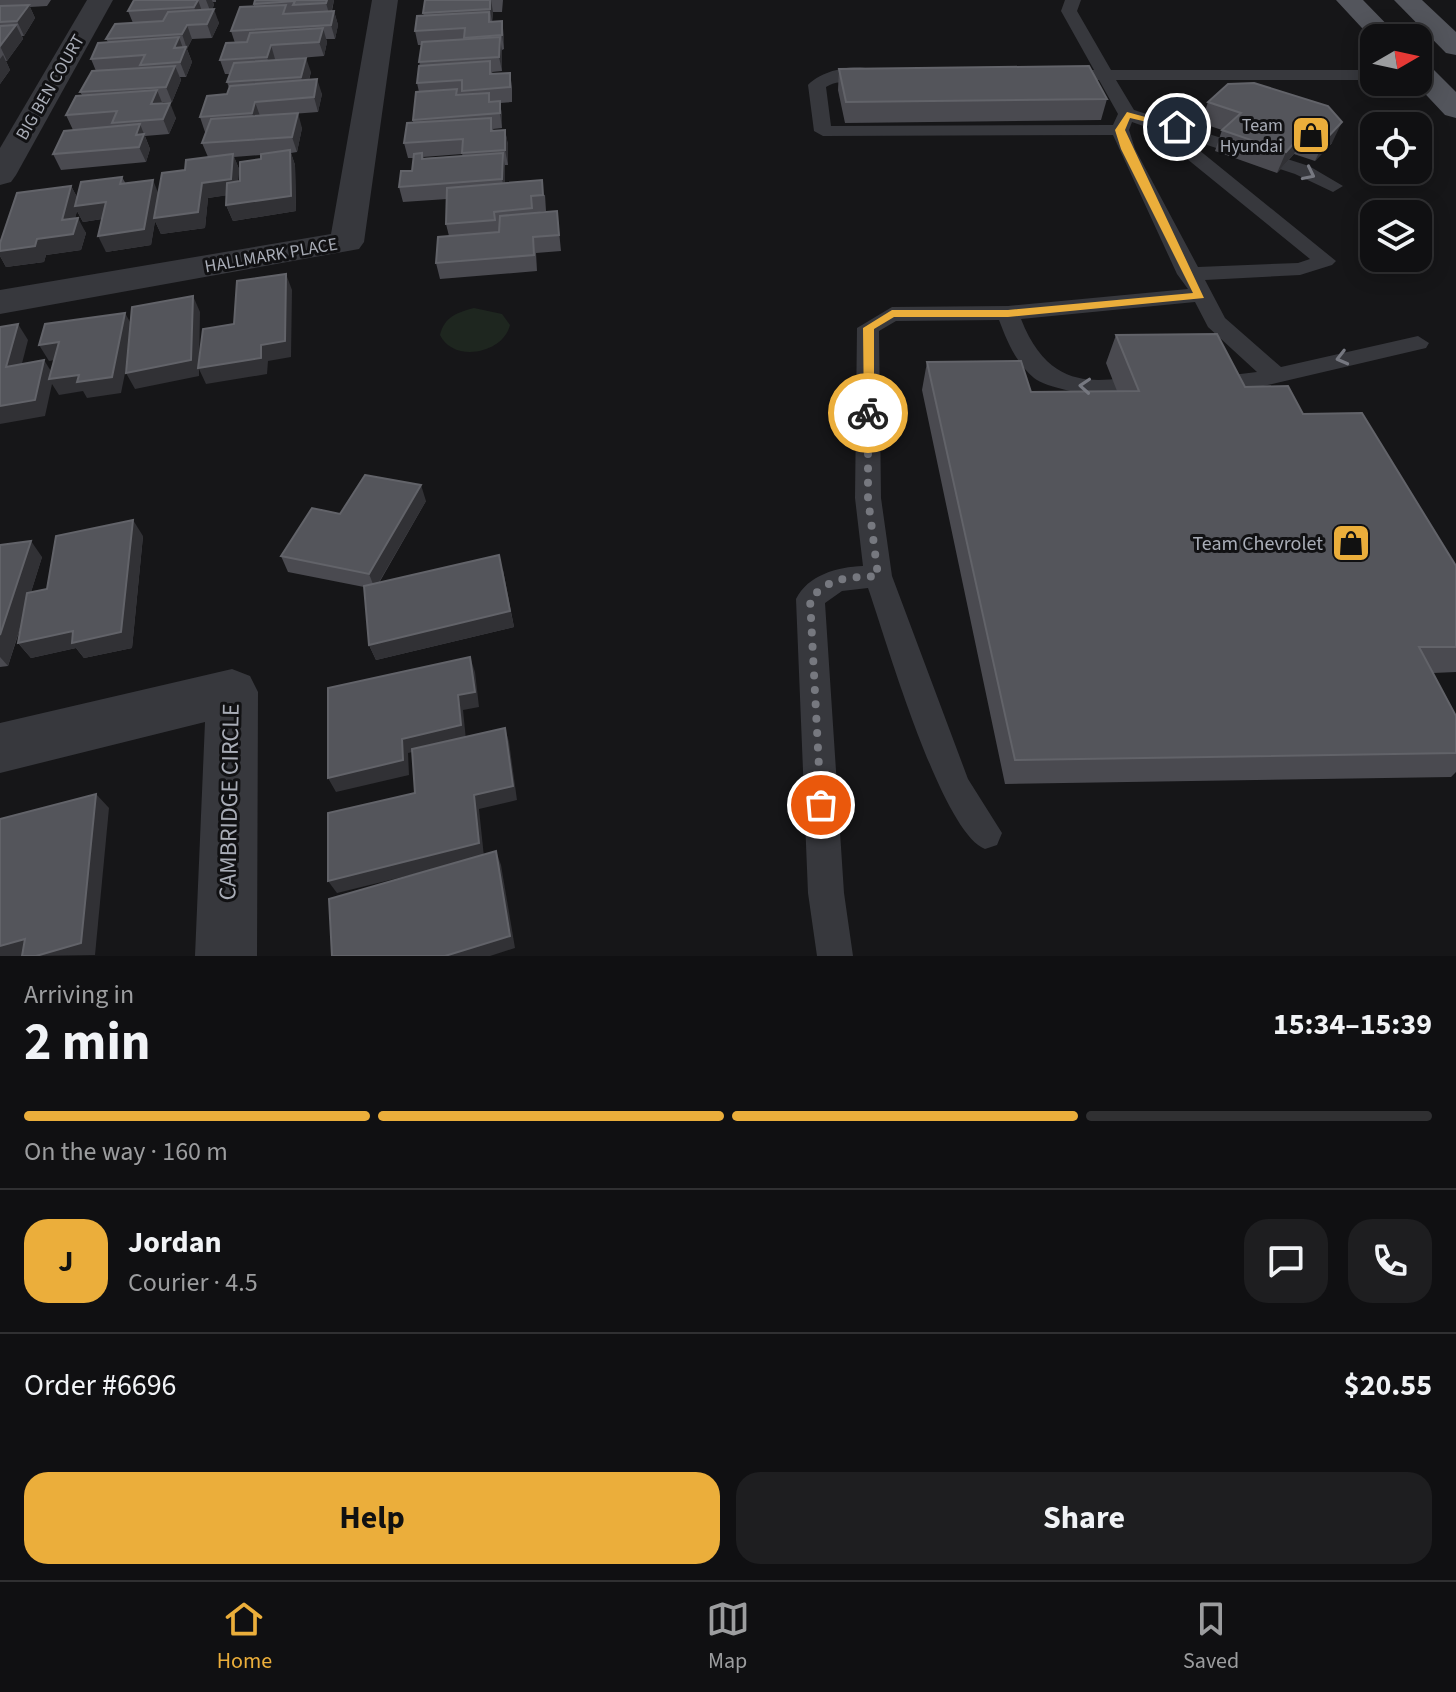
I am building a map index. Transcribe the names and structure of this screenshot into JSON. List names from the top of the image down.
{
  "streets": {
    "street": ["BIG BEN COURT", "HALLMARK PLACE", "CAMBRIDGE CIRCLE"]
  },
  "places": {
    "shop": ["Team Hyundai", "Team Chevrolet"]
  },
  "north": "right",
  "page": {
    "heading": ["2 min", "Arriving in", "15:34–15:39"],
    "panel": [
      "Jordan",
      "Courier · 4.5",
      "Order #6696",
      "$20.55"
    ],
    "bar": "On the way · 160 m",
    "round": "J",
    "buttons": ["Help", "Share"],
    "tabs": ["Home", "Map", "Saved"]
  }
}
